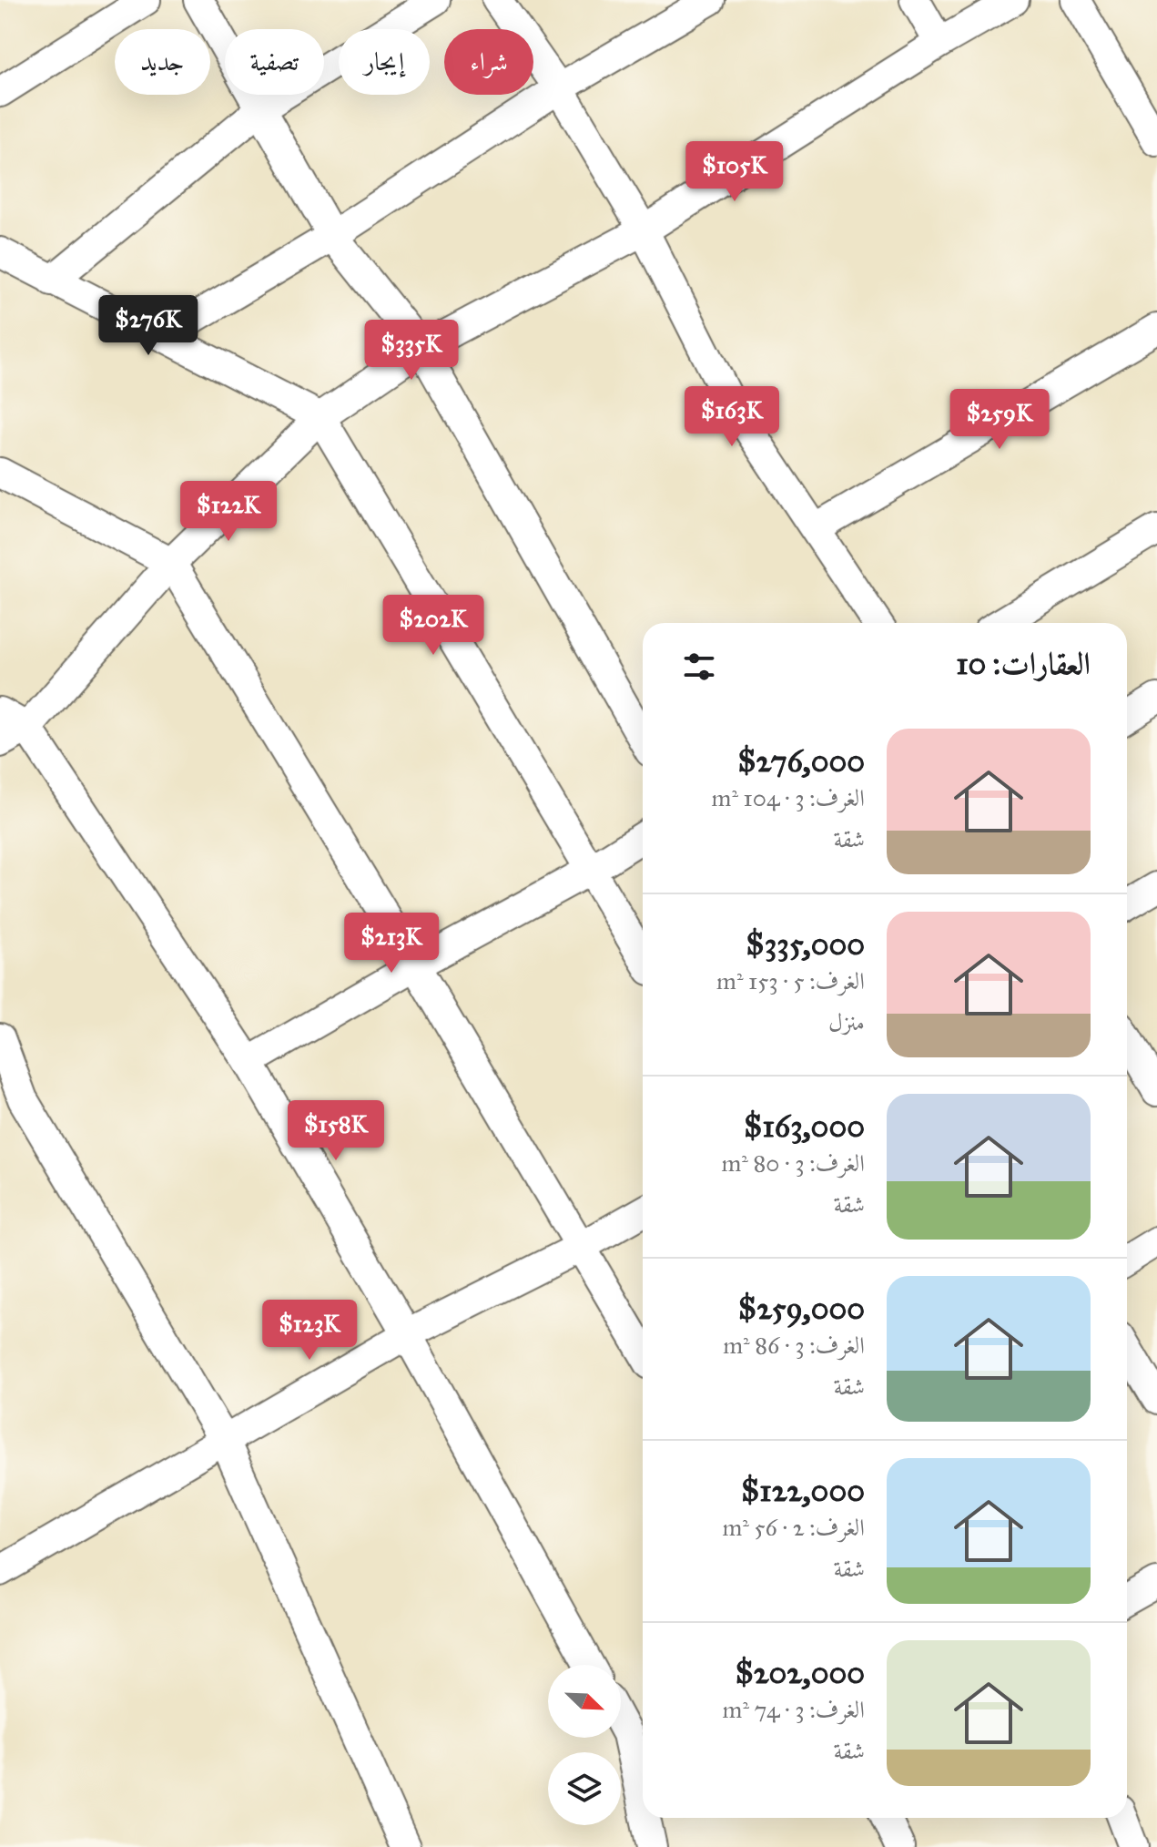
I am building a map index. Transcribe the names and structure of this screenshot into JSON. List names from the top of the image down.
{
  "north": "bottom right",
  "page": {
    "chip": [
      "شراء",
      "إيجار",
      "تصفية",
      "جديد"
    ],
    "price": [
      "$105K",
      "$276K",
      "$335K",
      "$163K",
      "$259K",
      "$122K",
      "$202K",
      "$213K",
      "$158K",
      "$123K"
    ],
    "heading": "العقارات: 10",
    "list": [
      {
        "name": "$276,000",
        "note": "الغرف: 3 · 104 m² · شقة"
      },
      {
        "name": "$335,000",
        "note": "الغرف: 5 · 153 m² · منزل"
      },
      {
        "name": "$163,000",
        "note": "الغرف: 3 · 80 m² · شقة"
      },
      {
        "name": "$259,000",
        "note": "الغرف: 3 · 86 m² · شقة"
      },
      {
        "name": "$122,000",
        "note": "الغرف: 2 · 56 m² · شقة"
      },
      {
        "name": "$202,000",
        "note": "الغرف: 3 · 74 m² · شقة"
      }
    ]
  }
}
